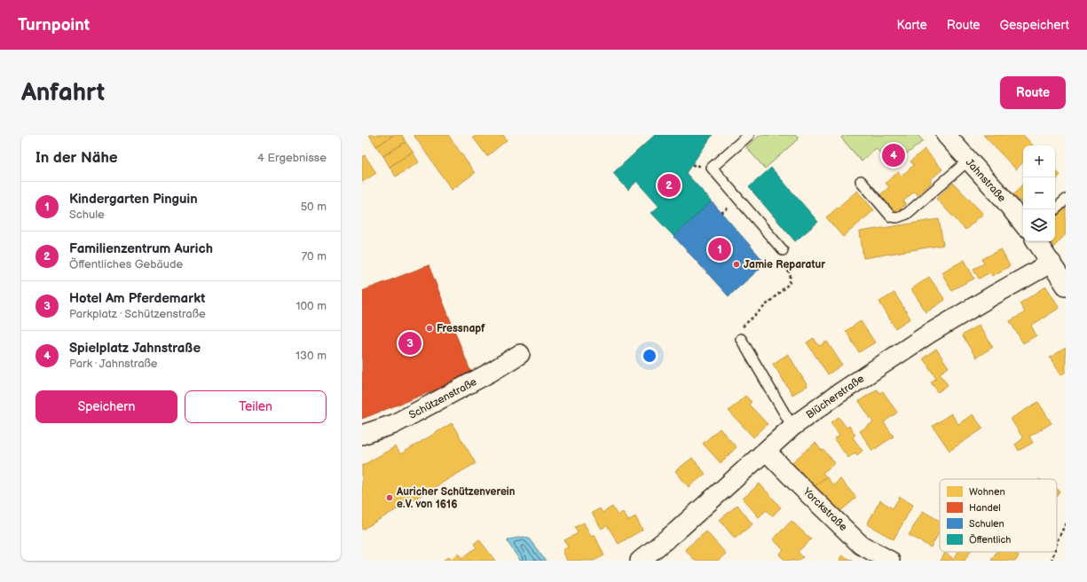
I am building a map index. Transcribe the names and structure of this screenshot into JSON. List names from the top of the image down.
{
  "streets": {
    "street": [
      "Jahnstraße",
      "Blücherstraße",
      "Schützenstraße",
      "Yorckstraße"
    ]
  },
  "crossings": [
    ["Blücherstraße", "Yorckstraße"]
  ],
  "places": ["Jamie Reparatur", "Fressnapf", "Auricher Schützenverein e.V. von 1616"],
  "legend": [
    "Wohnen",
    "Handel",
    "Schulen",
    "Öffentlich"
  ],
  "page": {
    "header": "Turnpoint",
    "nav": ["Karte", "Route", "Gespeichert"],
    "buttons": [
      "Route",
      ["Speichern", "Teilen"]
    ],
    "title": "Anfahrt",
    "heading": ["In der Nähe", "4 Ergebnisse"],
    "pins": [
      "4",
      "2",
      "1",
      "3"
    ],
    "map_buttons": ["+", "−"],
    "list": [
      {
        "mark": "1",
        "name": "Kindergarten Pinguin",
        "note": "Schule",
        "value": "50 m"
      },
      {
        "mark": "2",
        "name": "Familienzentrum Aurich",
        "note": "Öffentliches Gebäude",
        "value": "70 m"
      },
      {
        "mark": "3",
        "name": "Hotel Am Pferdemarkt",
        "note": "Parkplatz · Schützenstraße",
        "value": "100 m"
      },
      {
        "mark": "4",
        "name": "Spielplatz Jahnstraße",
        "note": "Park · Jahnstraße",
        "value": "130 m"
      }
    ]
  }
}
